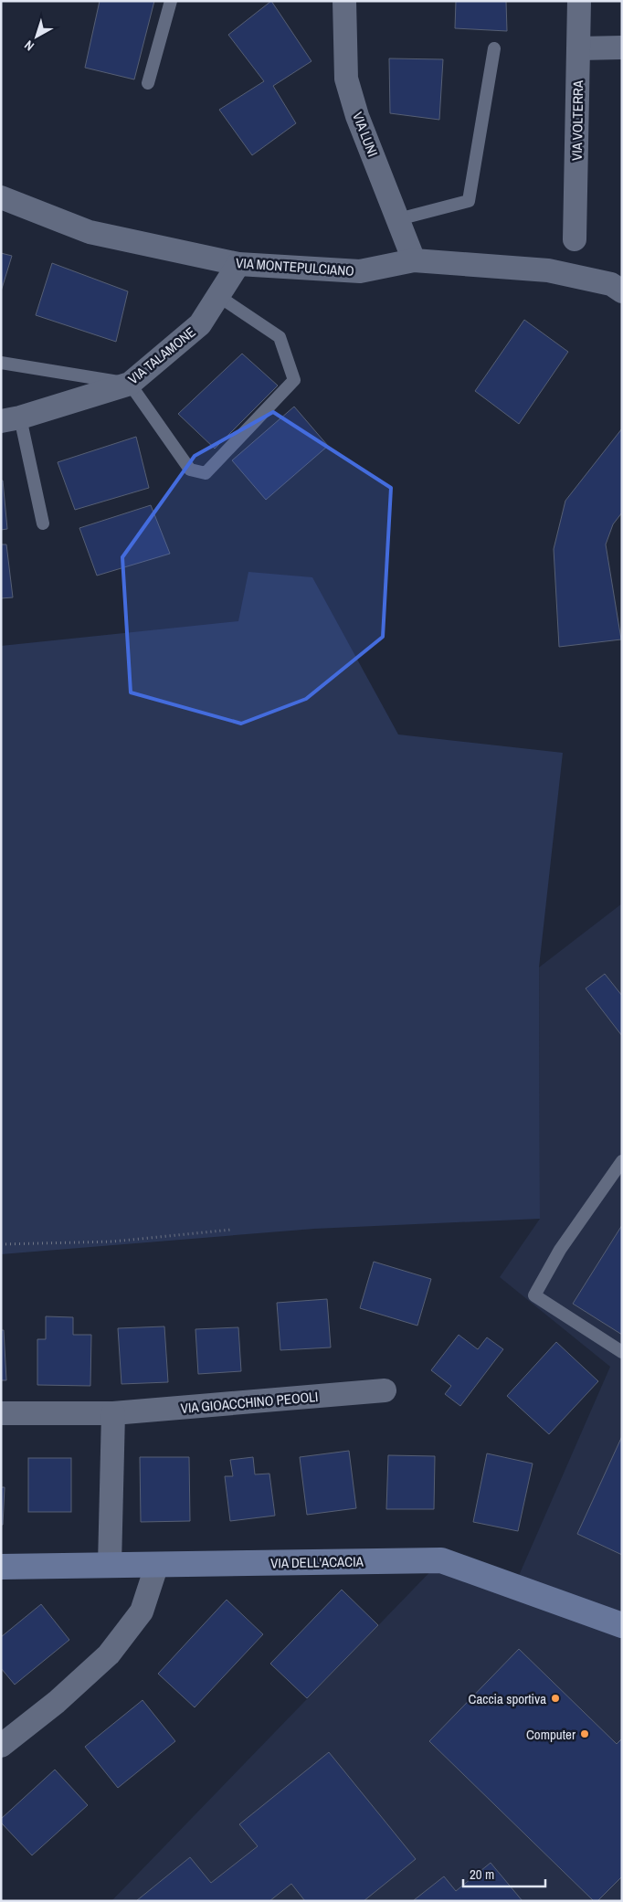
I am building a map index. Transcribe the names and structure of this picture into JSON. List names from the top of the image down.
{
  "streets": {
    "street": [
      "VIA VOLTERRA",
      "VIA LUNI",
      "VIA MONTEPULCIANO",
      "VIA TALAMONE",
      "VIA GIOACCHINO PEOOLI",
      "VIA DELL'ACACIA"
    ]
  },
  "crossings": [
    ["VIA LUNI", "VIA MONTEPULCIANO"],
    ["VIA MONTEPULCIANO", "VIA TALAMONE"]
  ],
  "places": ["Caccia sportiva", "Computer"],
  "scale_bar": "20 m",
  "north": "bottom left"
}
